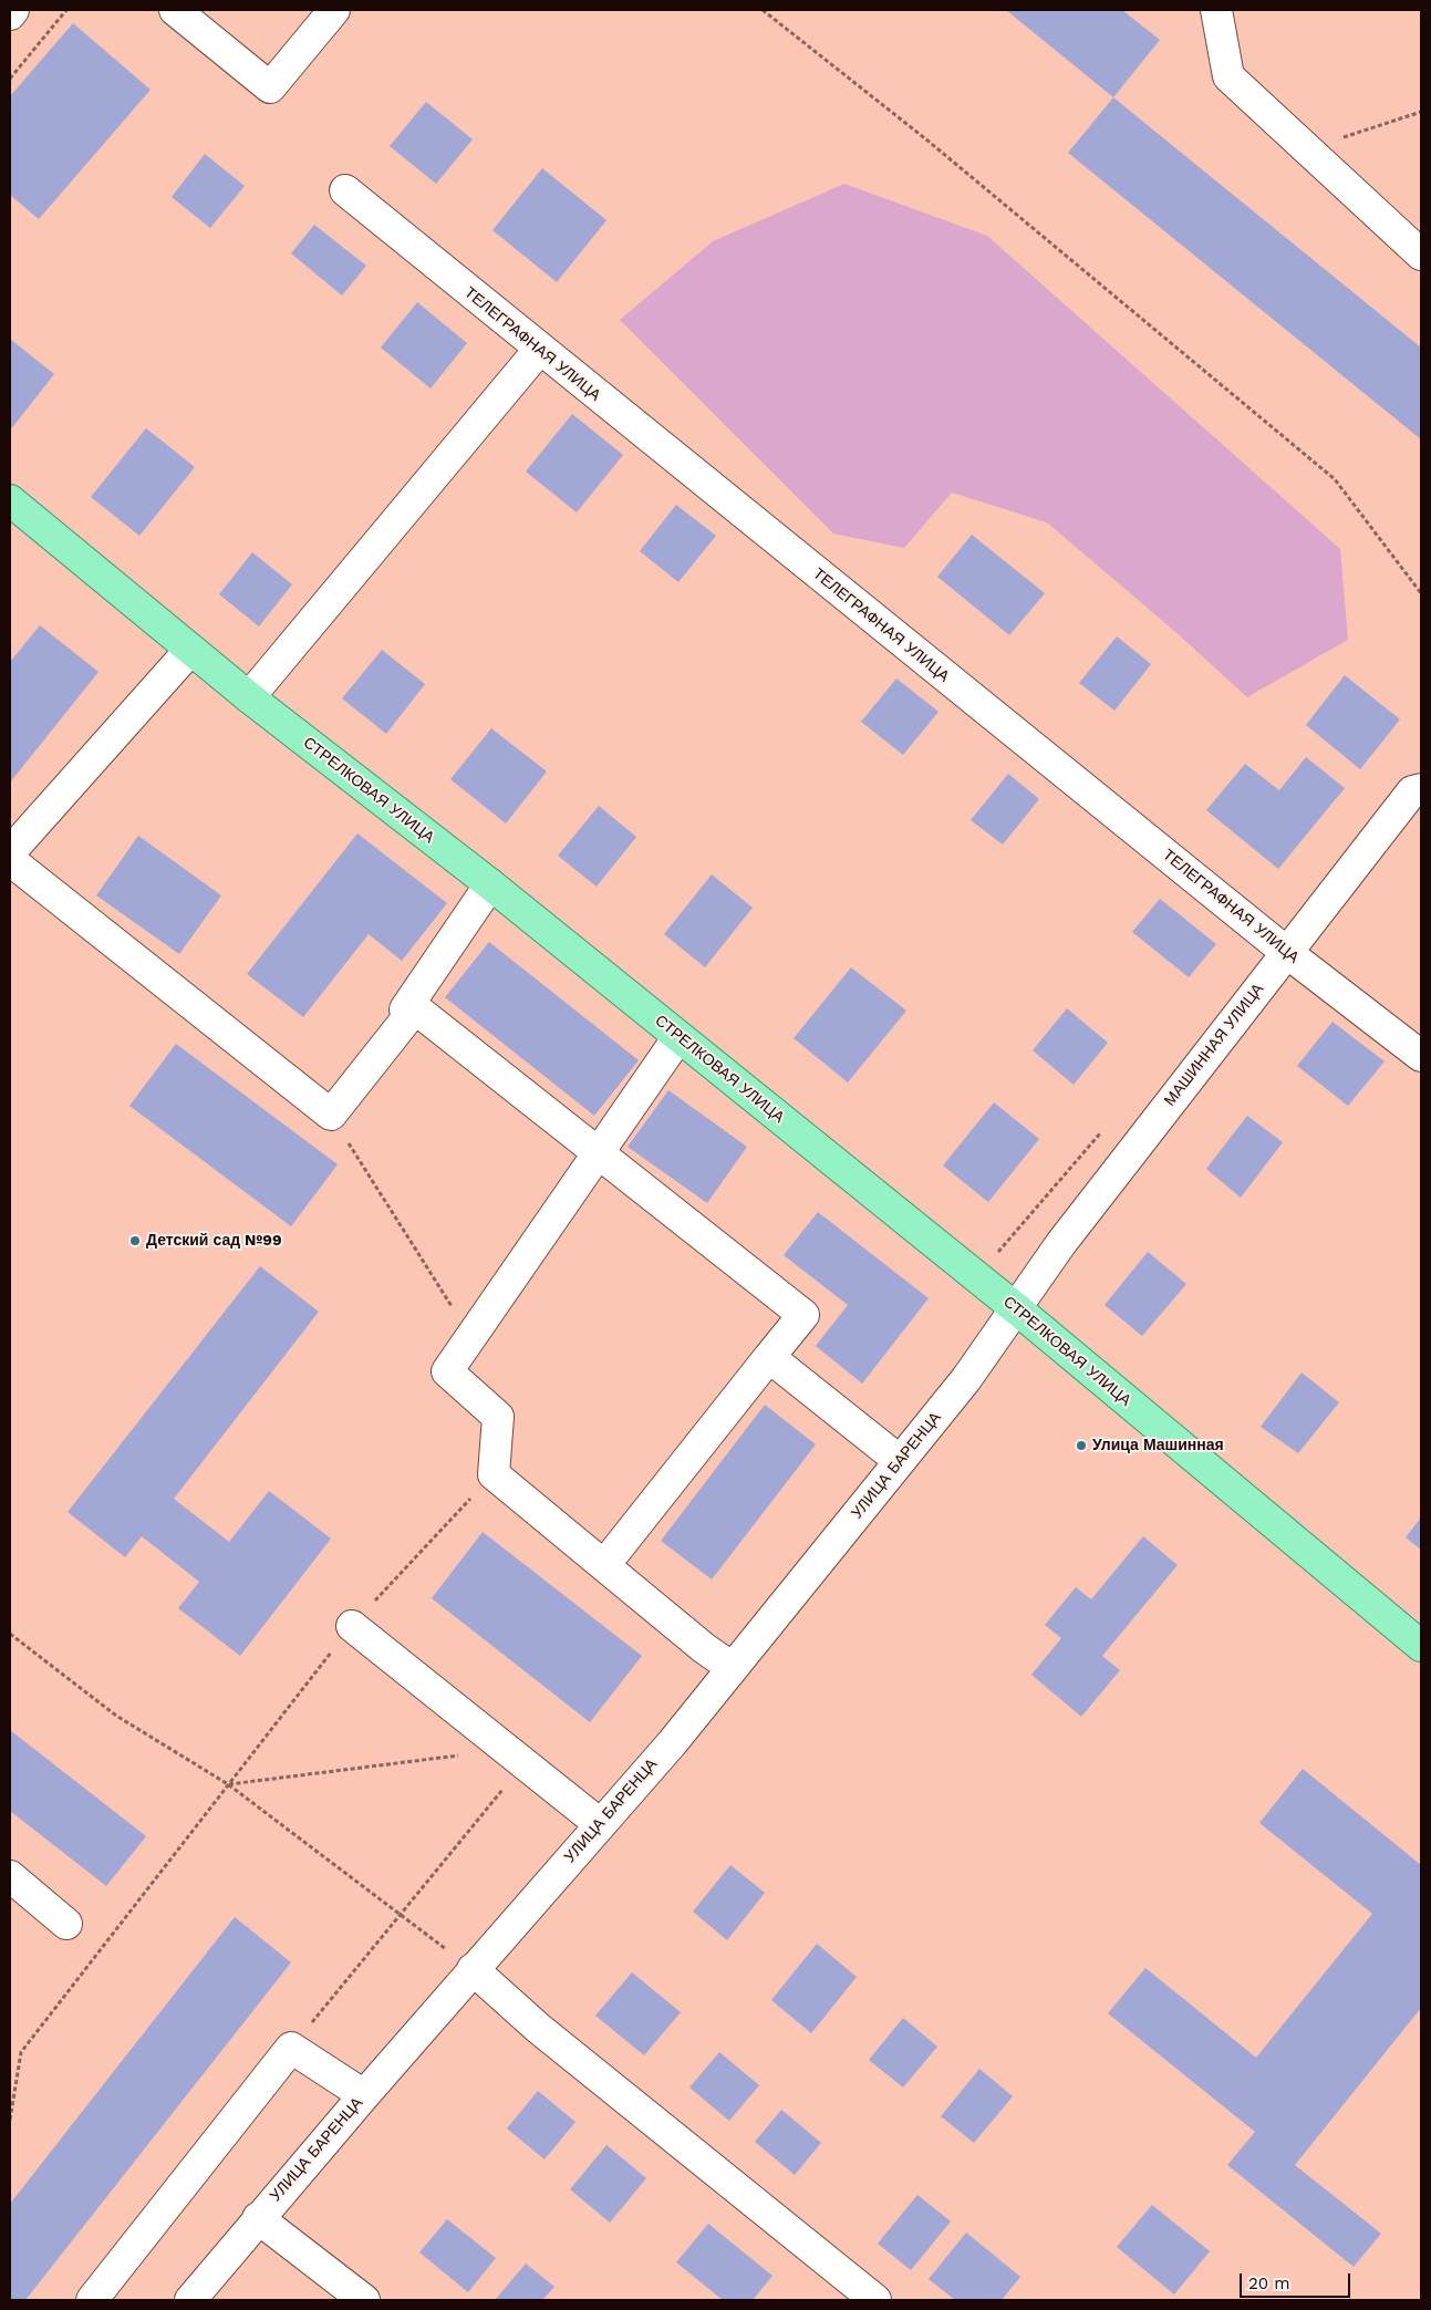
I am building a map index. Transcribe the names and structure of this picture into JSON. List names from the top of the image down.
{
  "streets": {
    "main road": ["СТРЕЛКОВАЯ УЛИЦА"],
    "street": ["ТЕЛЕГРАФНАЯ УЛИЦА", "МАШИННАЯ УЛИЦА", "УЛИЦА БАРЕНЦА"]
  },
  "crossings": [
    ["ТЕЛЕГРАФНАЯ УЛИЦА", "МАШИННАЯ УЛИЦА"],
    ["СТРЕЛКОВАЯ УЛИЦА", "МАШИННАЯ УЛИЦА"],
    ["СТРЕЛКОВАЯ УЛИЦА", "УЛИЦА БАРЕНЦА"],
    ["МАШИННАЯ УЛИЦА", "УЛИЦА БАРЕНЦА"]
  ],
  "places": ["Детский сад №99", "Улица Машинная"],
  "scale_bar": "20 m"
}
